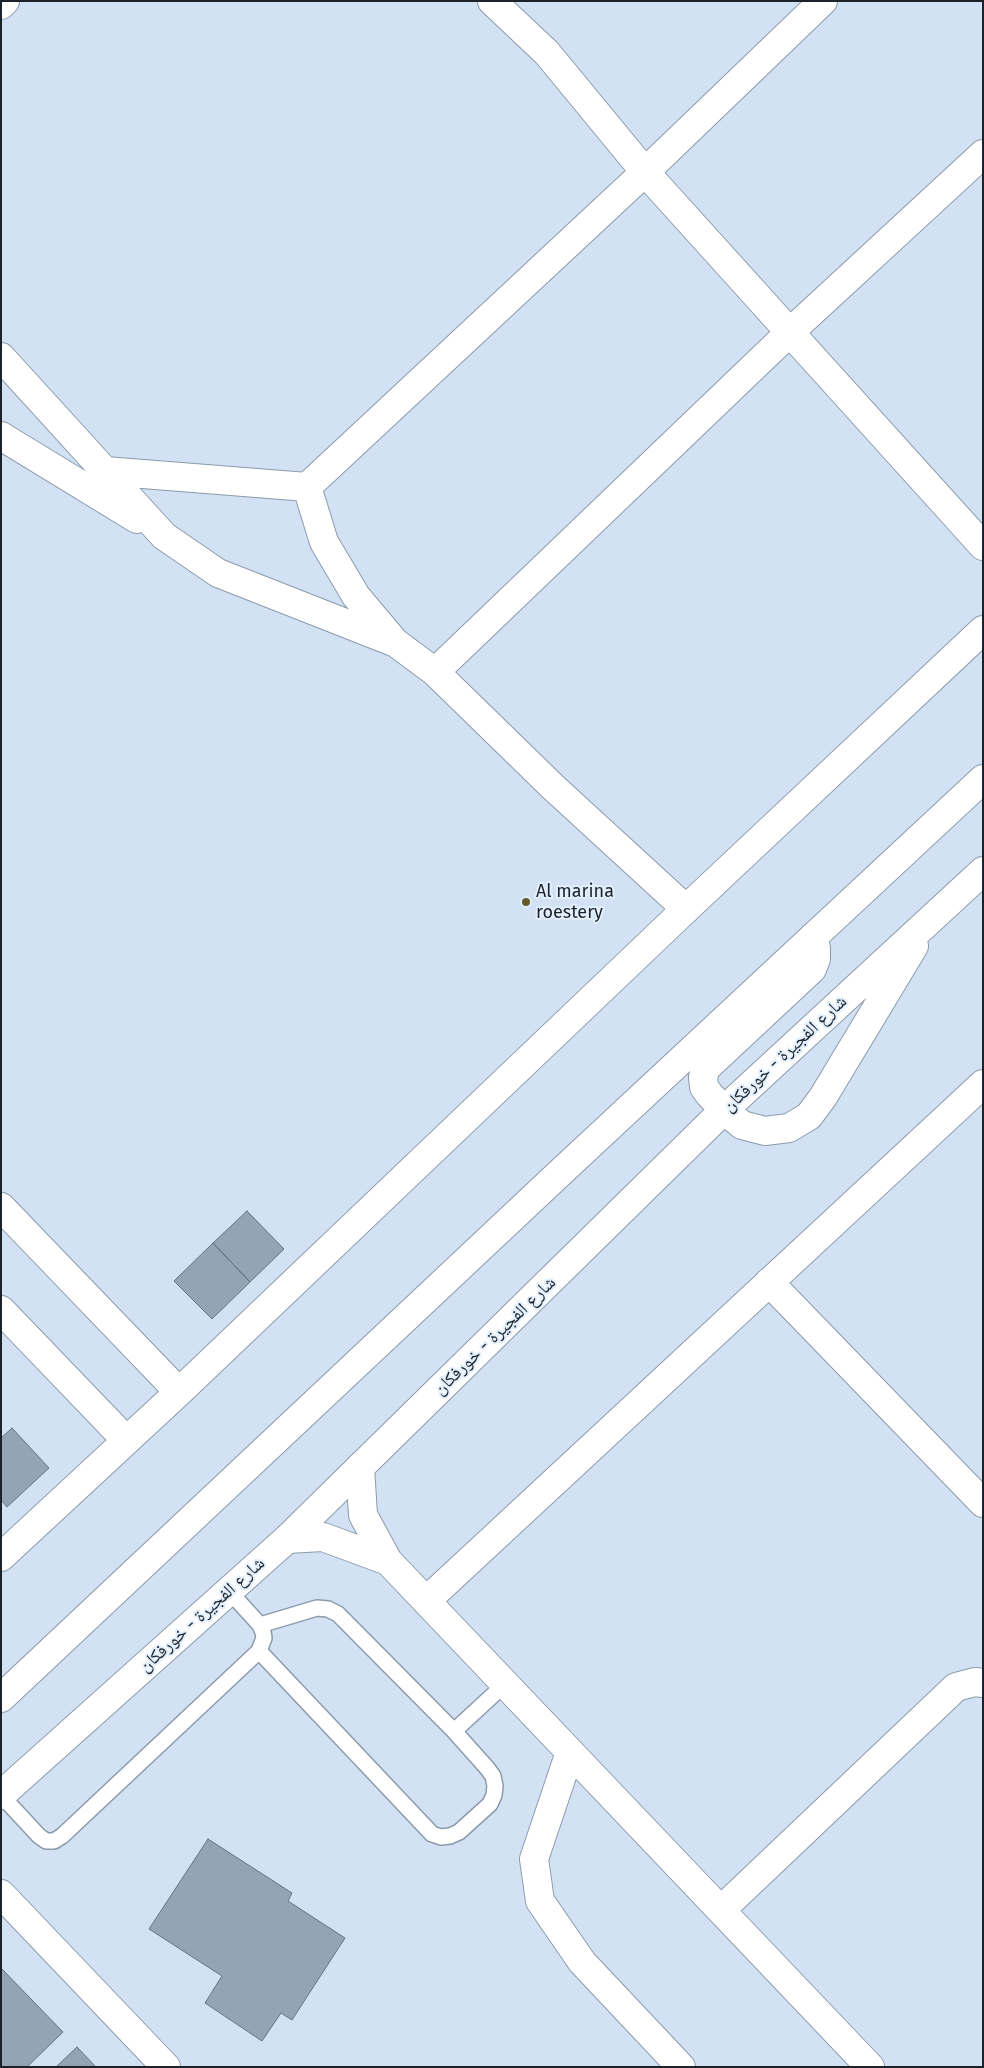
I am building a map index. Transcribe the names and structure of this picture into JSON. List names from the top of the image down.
{
  "streets": {
    "main road": ["شارع الفجيرة - خورفكان"]
  },
  "places": ["Al marina roestery"]
}
